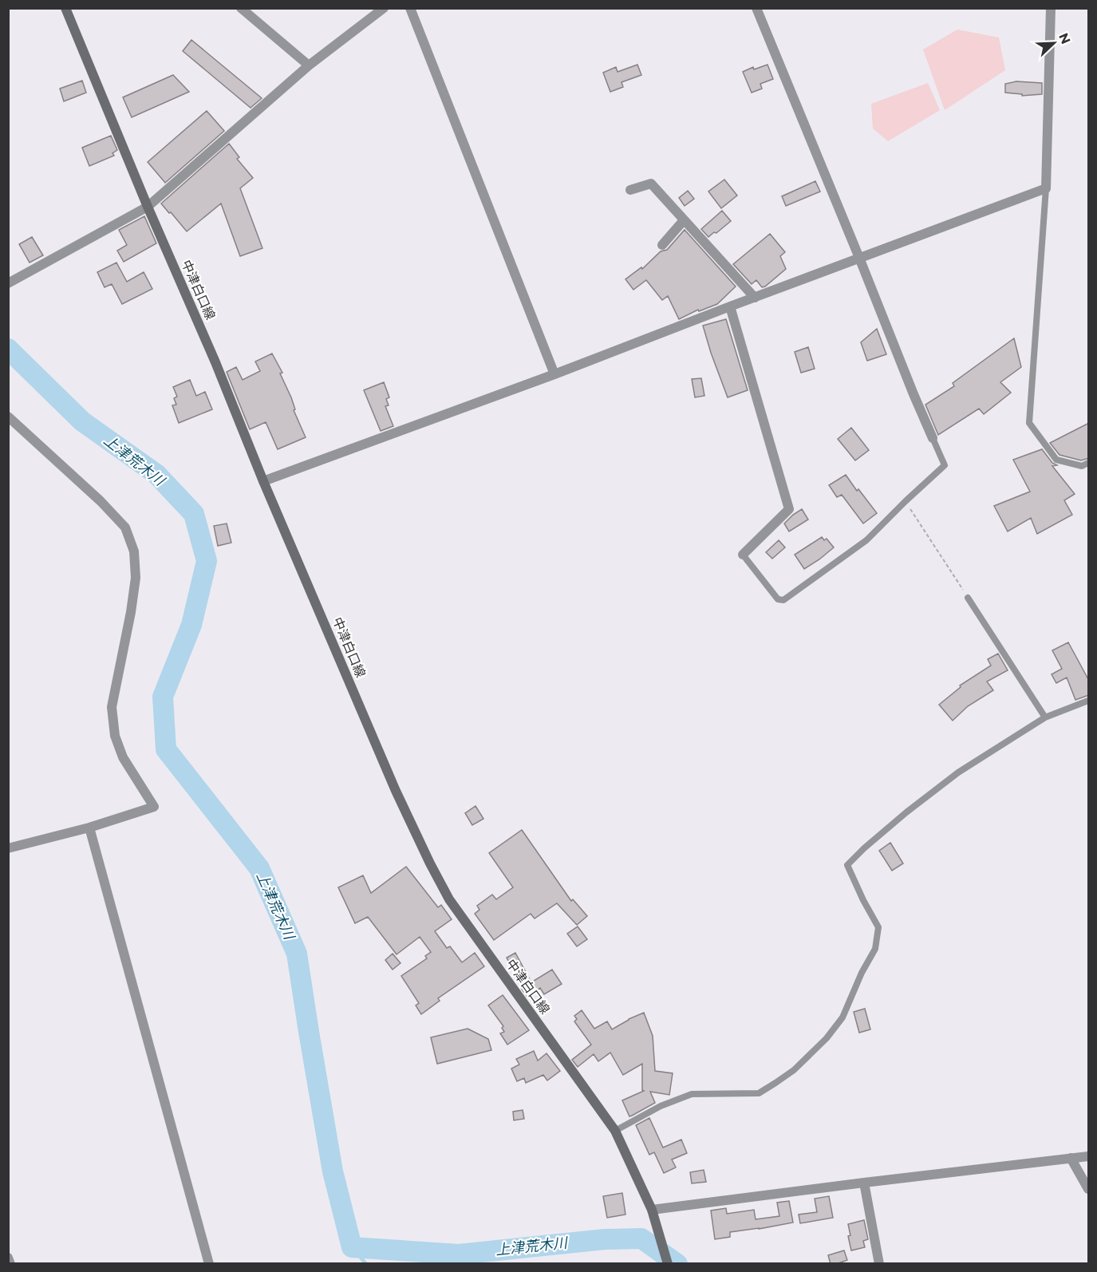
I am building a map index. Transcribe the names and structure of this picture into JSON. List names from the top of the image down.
{
  "streets": {
    "main road": ["中津白口線"]
  },
  "water": ["上津荒木川"],
  "north": "top right"
}
